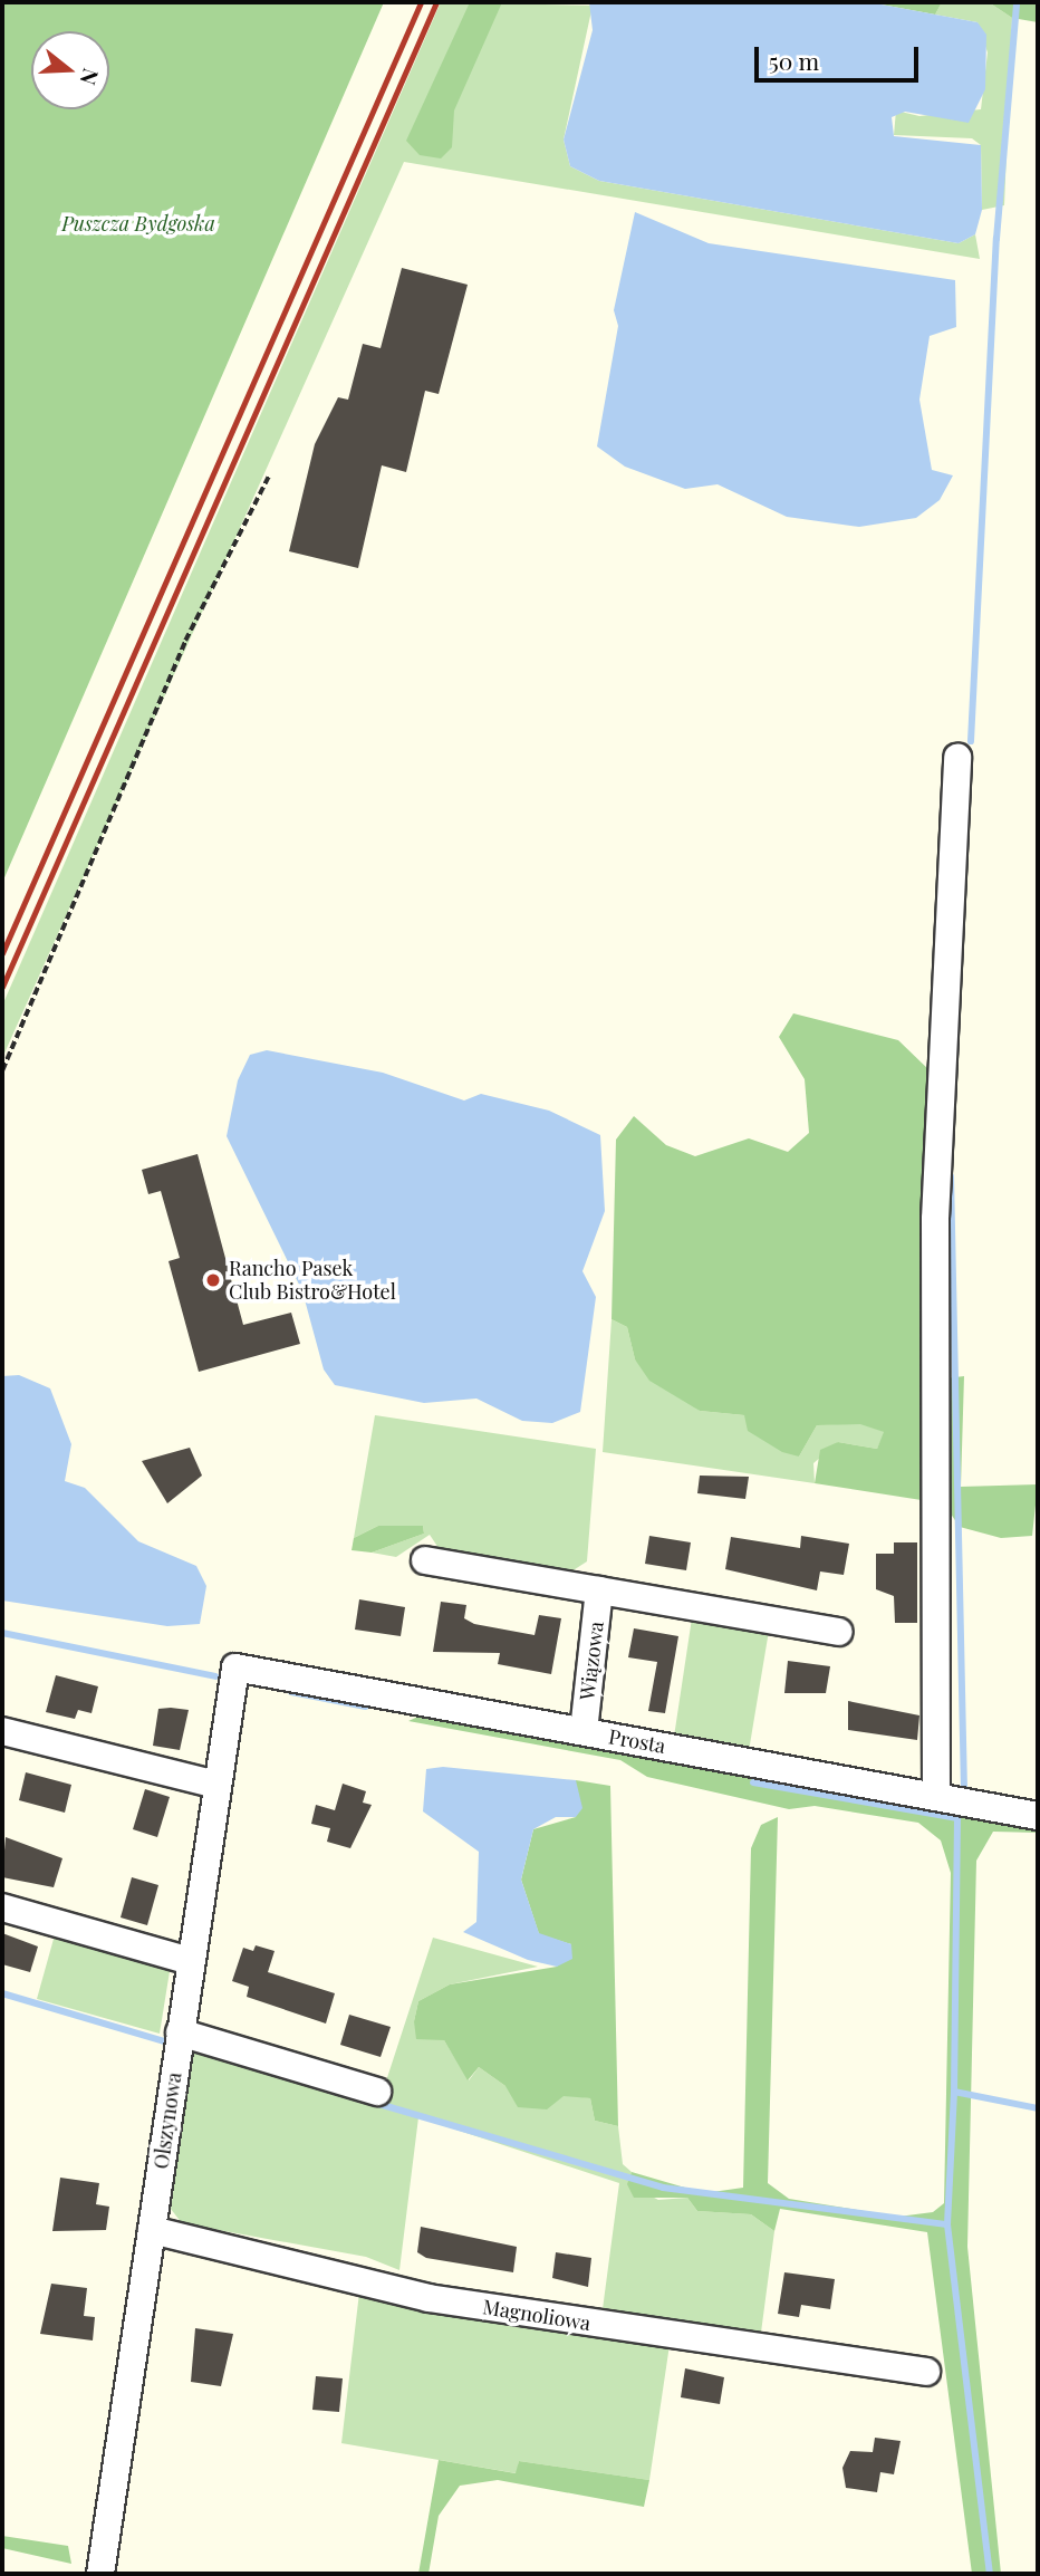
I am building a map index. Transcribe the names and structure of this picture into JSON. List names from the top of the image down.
{
  "streets": {
    "street": [
      "Wiązowa",
      "Prosta",
      "Olszynowa",
      "Magnoliowa"
    ]
  },
  "crossings": [
    ["Wiązowa", "Prosta"],
    ["Prosta", "Olszynowa"],
    ["Olszynowa", "Magnoliowa"]
  ],
  "parks": ["Puszcza Bydgoska"],
  "places": ["Rancho Pasek Club Bistro&Hotel"],
  "scale_bar": "50 m",
  "north": "right"
}
